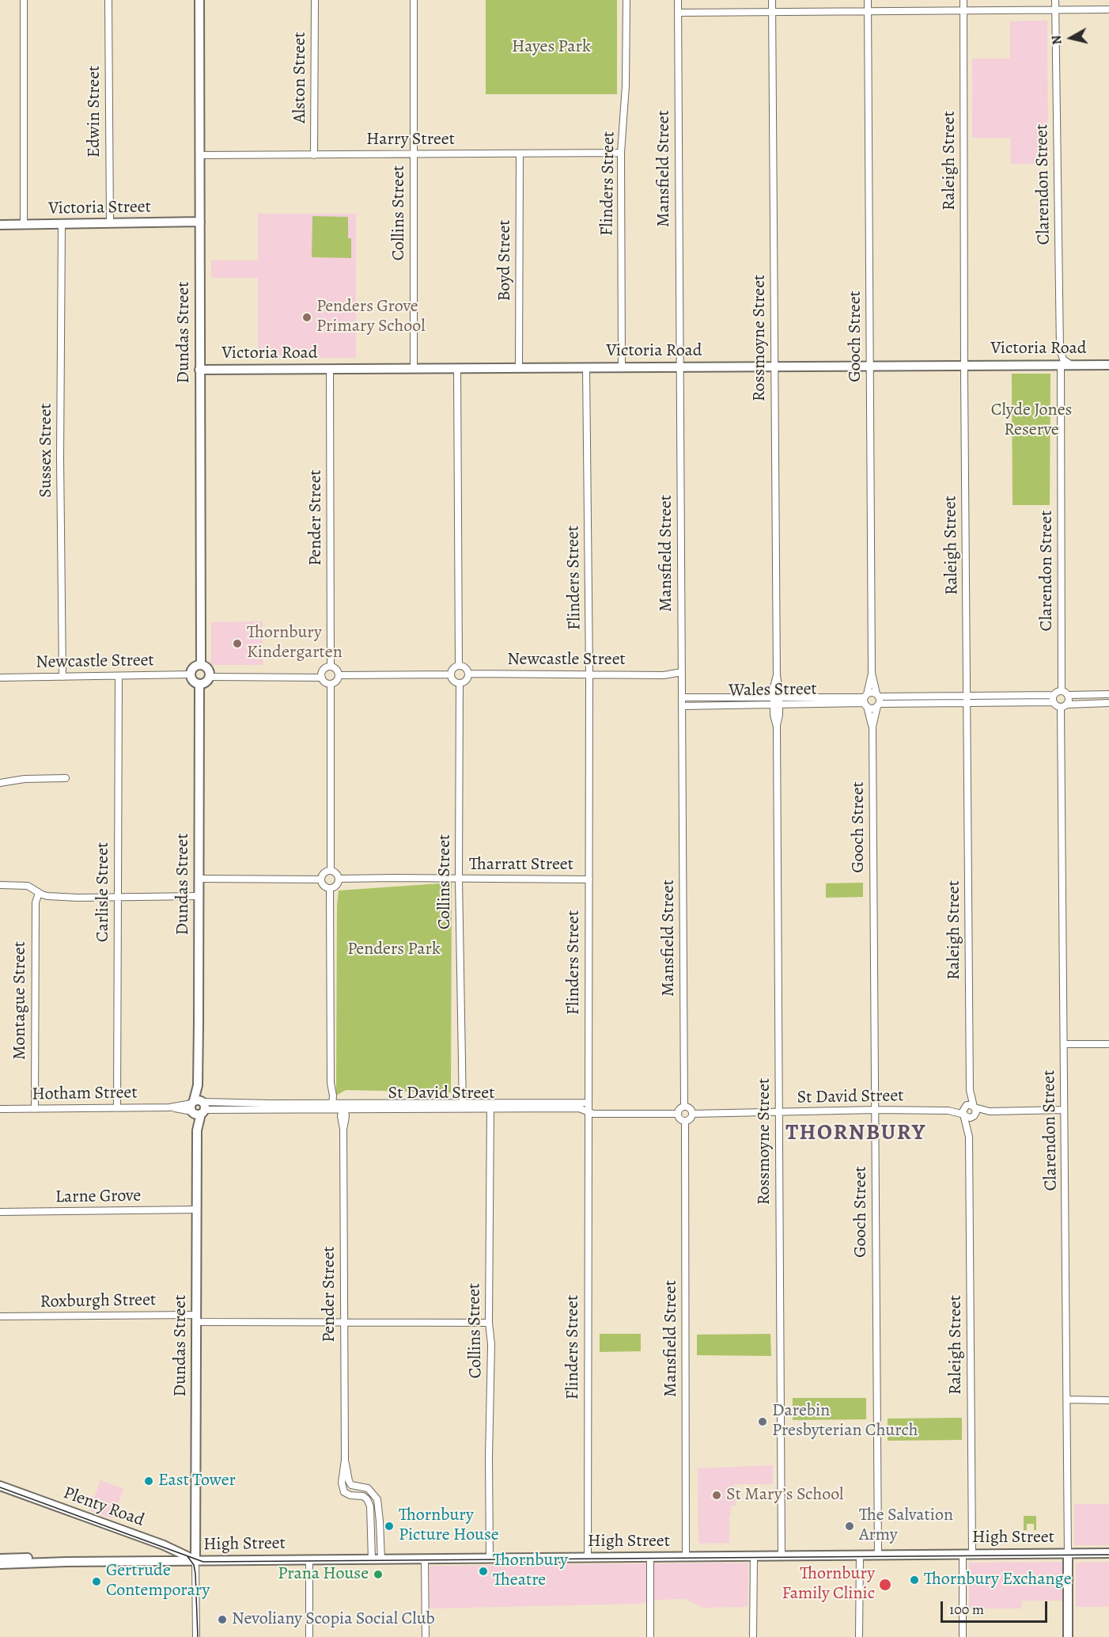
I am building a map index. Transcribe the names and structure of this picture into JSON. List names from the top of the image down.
{
  "streets": {
    "street": [
      "Alston Street",
      "Edwin Street",
      "Harry Street",
      "Raleigh Street",
      "Mansfield Street",
      "Flinders Street",
      "Clarendon Street",
      "Victoria Street",
      "Collins Street",
      "Boyd Street",
      "Dundas Street",
      "Gooch Street",
      "Rossmoyne Street",
      "Victoria Road",
      "Sussex Street",
      "Pender Street",
      "Newcastle Street",
      "Wales Street",
      "Tharratt Street",
      "Carlisle Street",
      "Montague Street",
      "Hotham Street",
      "St David Street",
      "Larne Grove",
      "Roxburgh Street",
      "Plenty Road",
      "High Street"
    ]
  },
  "crossings": [
    ["Alston Street", "Harry Street"],
    ["Edwin Street", "Victoria Street"],
    ["Harry Street", "Flinders Street"],
    ["Harry Street", "Collins Street"],
    ["Harry Street", "Boyd Street"],
    ["Harry Street", "Dundas Street"],
    ["Raleigh Street", "Victoria Road"],
    ["Raleigh Street", "St David Street"],
    ["Raleigh Street", "High Street"],
    ["Mansfield Street", "Victoria Road"],
    ["Mansfield Street", "Newcastle Street"],
    ["Mansfield Street", "Wales Street"],
    ["Mansfield Street", "St David Street"],
    ["Mansfield Street", "High Street"],
    ["Flinders Street", "Victoria Road"],
    ["Flinders Street", "Newcastle Street"],
    ["Flinders Street", "Tharratt Street"],
    ["Flinders Street", "St David Street"],
    ["Flinders Street", "High Street"],
    ["Clarendon Street", "Victoria Road"],
    ["Clarendon Street", "High Street"],
    ["Victoria Street", "Dundas Street"],
    ["Victoria Street", "Sussex Street"],
    ["Collins Street", "Victoria Road"],
    ["Collins Street", "Newcastle Street"],
    ["Collins Street", "Tharratt Street"],
    ["Collins Street", "St David Street"],
    ["Collins Street", "Roxburgh Street"],
    ["Collins Street", "High Street"],
    ["Boyd Street", "Victoria Road"],
    ["Dundas Street", "Victoria Road"],
    ["Dundas Street", "Newcastle Street"],
    ["Dundas Street", "Hotham Street"],
    ["Dundas Street", "St David Street"],
    ["Dundas Street", "Larne Grove"],
    ["Dundas Street", "Roxburgh Street"],
    ["Dundas Street", "Plenty Road"],
    ["Dundas Street", "High Street"],
    ["Gooch Street", "Victoria Road"],
    ["Gooch Street", "Wales Street"],
    ["Gooch Street", "St David Street"],
    ["Gooch Street", "High Street"],
    ["Rossmoyne Street", "Victoria Road"],
    ["Rossmoyne Street", "Wales Street"],
    ["Rossmoyne Street", "St David Street"],
    ["Rossmoyne Street", "High Street"],
    ["Victoria Road", "Pender Street"],
    ["Sussex Street", "Newcastle Street"],
    ["Pender Street", "St David Street"],
    ["Pender Street", "Roxburgh Street"],
    ["Pender Street", "High Street"],
    ["Newcastle Street", "Carlisle Street"],
    ["Carlisle Street", "Hotham Street"],
    ["Montague Street", "Hotham Street"],
    ["Hotham Street", "St David Street"],
    ["Plenty Road", "High Street"]
  ],
  "districts": ["THORNBURY"],
  "parks": ["Hayes Park", "Clyde Jones Reserve", "Penders Park"],
  "places": [
    "Penders Grove Primary School",
    "Thornbury Kindergarten",
    "Darebin Presbyterian Church",
    "East Tower",
    "St Mary’s School",
    "Thornbury Picture House",
    "The Salvation Army",
    "Thornbury Theatre",
    "Prana House",
    "Thornbury Exchange",
    "Gertrude Contemporary",
    "Thornbury Family Clinic",
    "Nevoliany Scopia Social Club"
  ],
  "scale_bar": "100 m",
  "north": "left"
}
